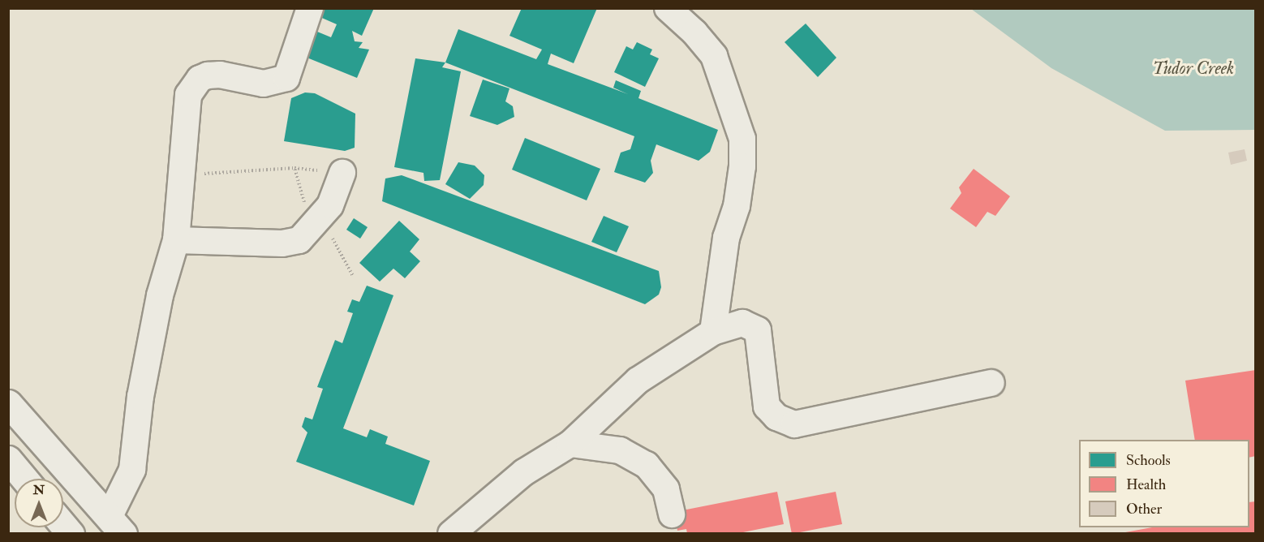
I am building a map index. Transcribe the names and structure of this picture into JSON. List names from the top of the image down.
{
  "water": ["Tudor Creek"],
  "legend": ["Schools", "Health", "Other"],
  "north": "top"
}
